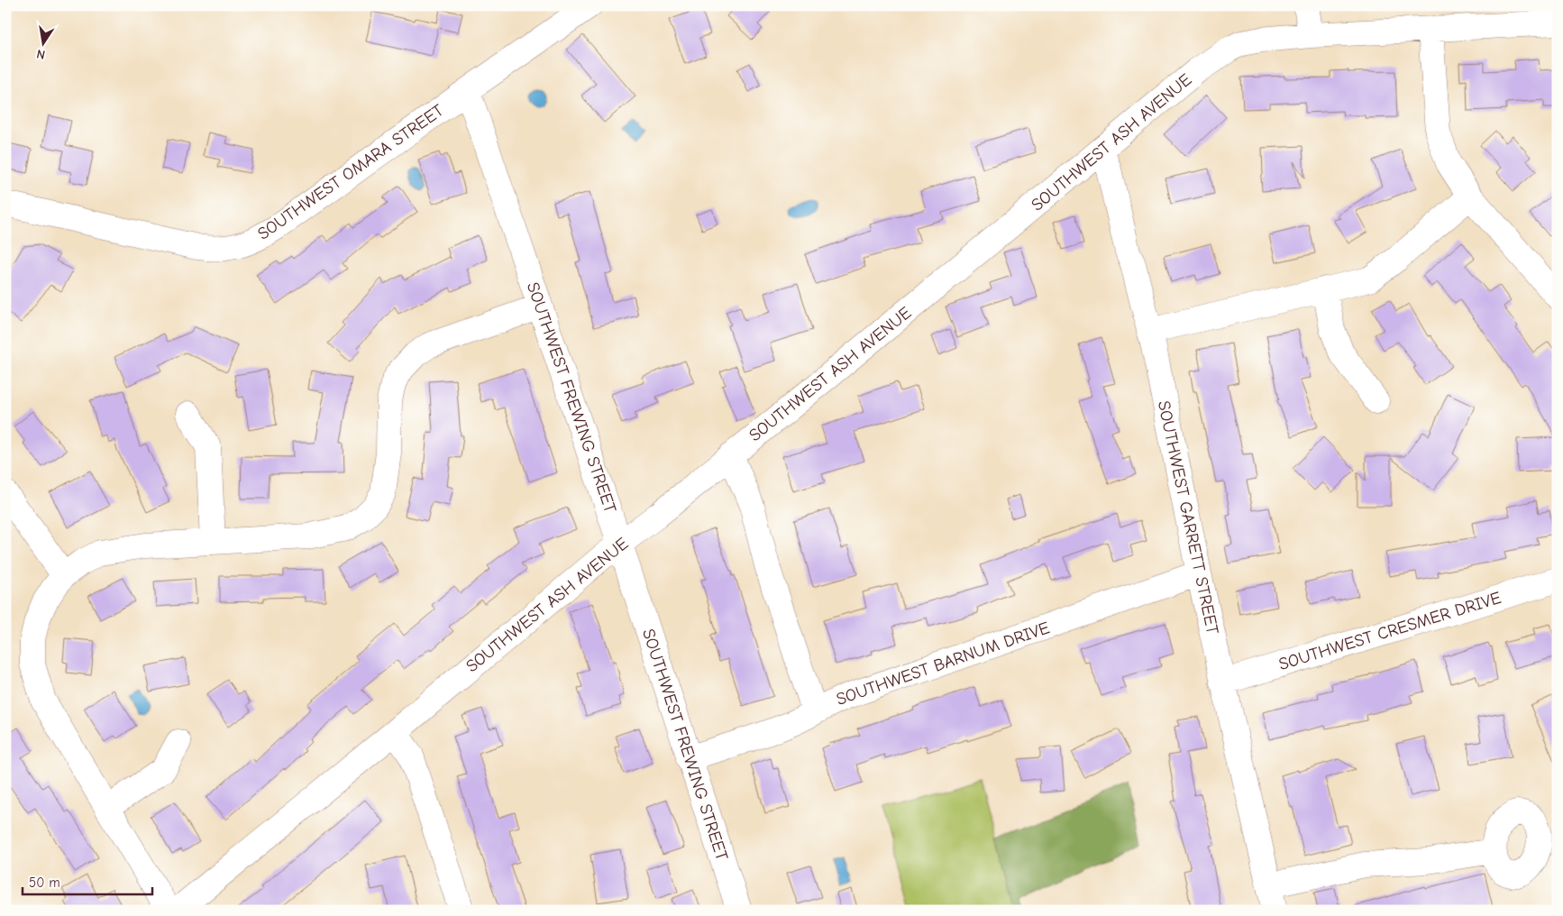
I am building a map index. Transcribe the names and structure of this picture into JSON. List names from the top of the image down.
{
  "streets": {
    "street": [
      "SOUTHWEST ASH AVENUE",
      "SOUTHWEST OMARA STREET",
      "SOUTHWEST FREWING STREET",
      "SOUTHWEST GARRETT STREET",
      "SOUTHWEST CRESMER DRIVE",
      "SOUTHWEST BARNUM DRIVE"
    ]
  },
  "crossings": [
    ["SOUTHWEST ASH AVENUE", "SOUTHWEST FREWING STREET"],
    ["SOUTHWEST ASH AVENUE", "SOUTHWEST GARRETT STREET"],
    ["SOUTHWEST OMARA STREET", "SOUTHWEST FREWING STREET"],
    ["SOUTHWEST FREWING STREET", "SOUTHWEST BARNUM DRIVE"],
    ["SOUTHWEST GARRETT STREET", "SOUTHWEST CRESMER DRIVE"],
    ["SOUTHWEST GARRETT STREET", "SOUTHWEST BARNUM DRIVE"]
  ],
  "scale_bar": "50 m",
  "north": "bottom"
}
